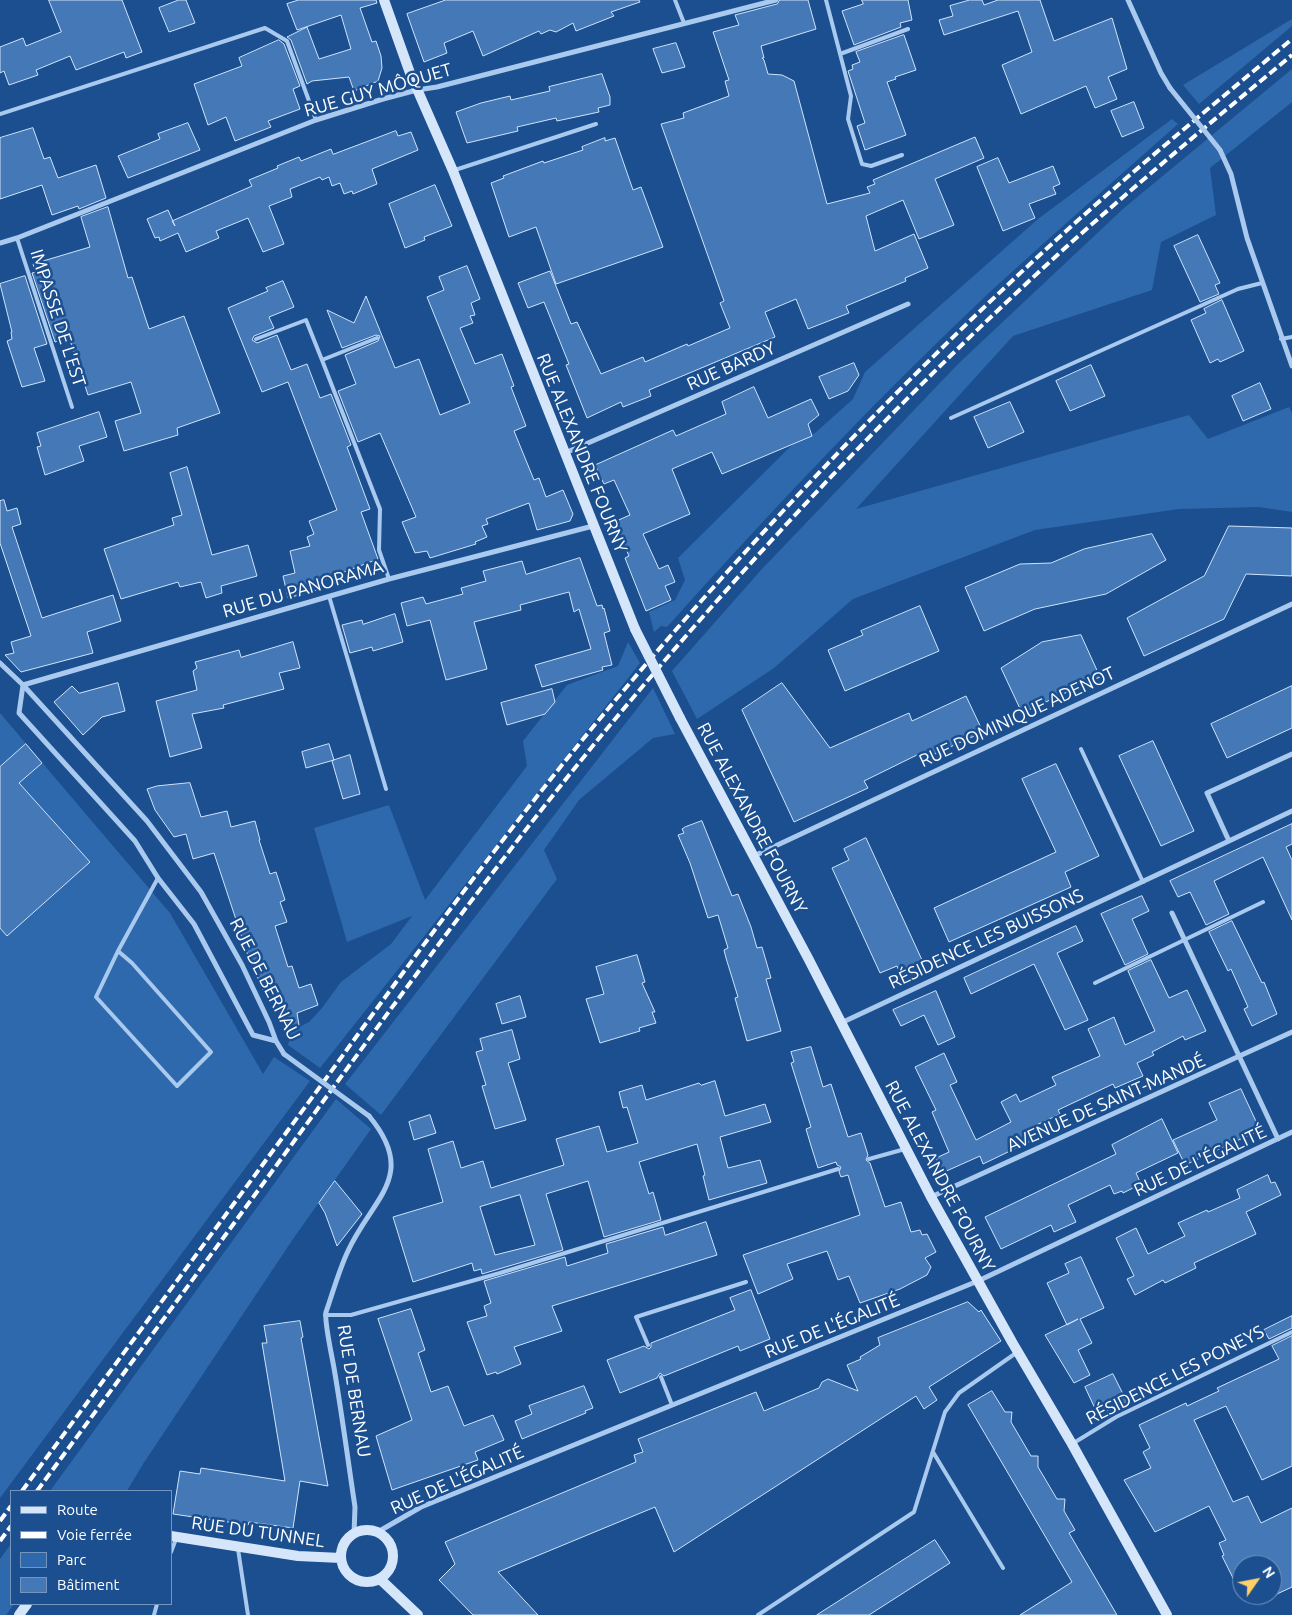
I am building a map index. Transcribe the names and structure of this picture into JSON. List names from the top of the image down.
{
  "streets": {
    "street": [
      "RUE GUY MÔQUET",
      "RUE BARDY",
      "RUE ALEXANDRE FOURNY",
      "RUE DU PANORAMA",
      "RUE DOMINIQUE ADENOT",
      "RÉSIDENCE LES BUISSONS",
      "RUE DE BERNAU",
      "AVENUE DE SAINT-MANDÉ",
      "RUE DE L'ÉGALITÉ",
      "RUE DU TUNNEL"
    ],
    "lane": ["IMPASSE DE L'EST", "RÉSIDENCE LES PONEYS"]
  },
  "crossings": [
    ["RUE GUY MÔQUET", "IMPASSE DE L'EST"],
    ["RUE GUY MÔQUET", "RUE ALEXANDRE FOURNY"],
    ["RUE BARDY", "RUE ALEXANDRE FOURNY"],
    ["RUE ALEXANDRE FOURNY", "RUE DU PANORAMA"],
    ["RUE ALEXANDRE FOURNY", "RUE DOMINIQUE ADENOT"],
    ["RUE ALEXANDRE FOURNY", "RÉSIDENCE LES BUISSONS"],
    ["RUE ALEXANDRE FOURNY", "AVENUE DE SAINT-MANDÉ"],
    ["RUE ALEXANDRE FOURNY", "RUE DE L'ÉGALITÉ"],
    ["RUE ALEXANDRE FOURNY", "RÉSIDENCE LES PONEYS"],
    ["RUE DU PANORAMA", "RUE DE BERNAU"],
    ["RUE DE BERNAU", "RUE DE L'ÉGALITÉ"],
    ["RUE DE BERNAU", "RUE DU TUNNEL"],
    ["RUE DE L'ÉGALITÉ", "RUE DU TUNNEL"]
  ],
  "legend": [
    "Route",
    "Voie ferrée",
    "Parc",
    "Bâtiment"
  ],
  "north": "top right"
}
